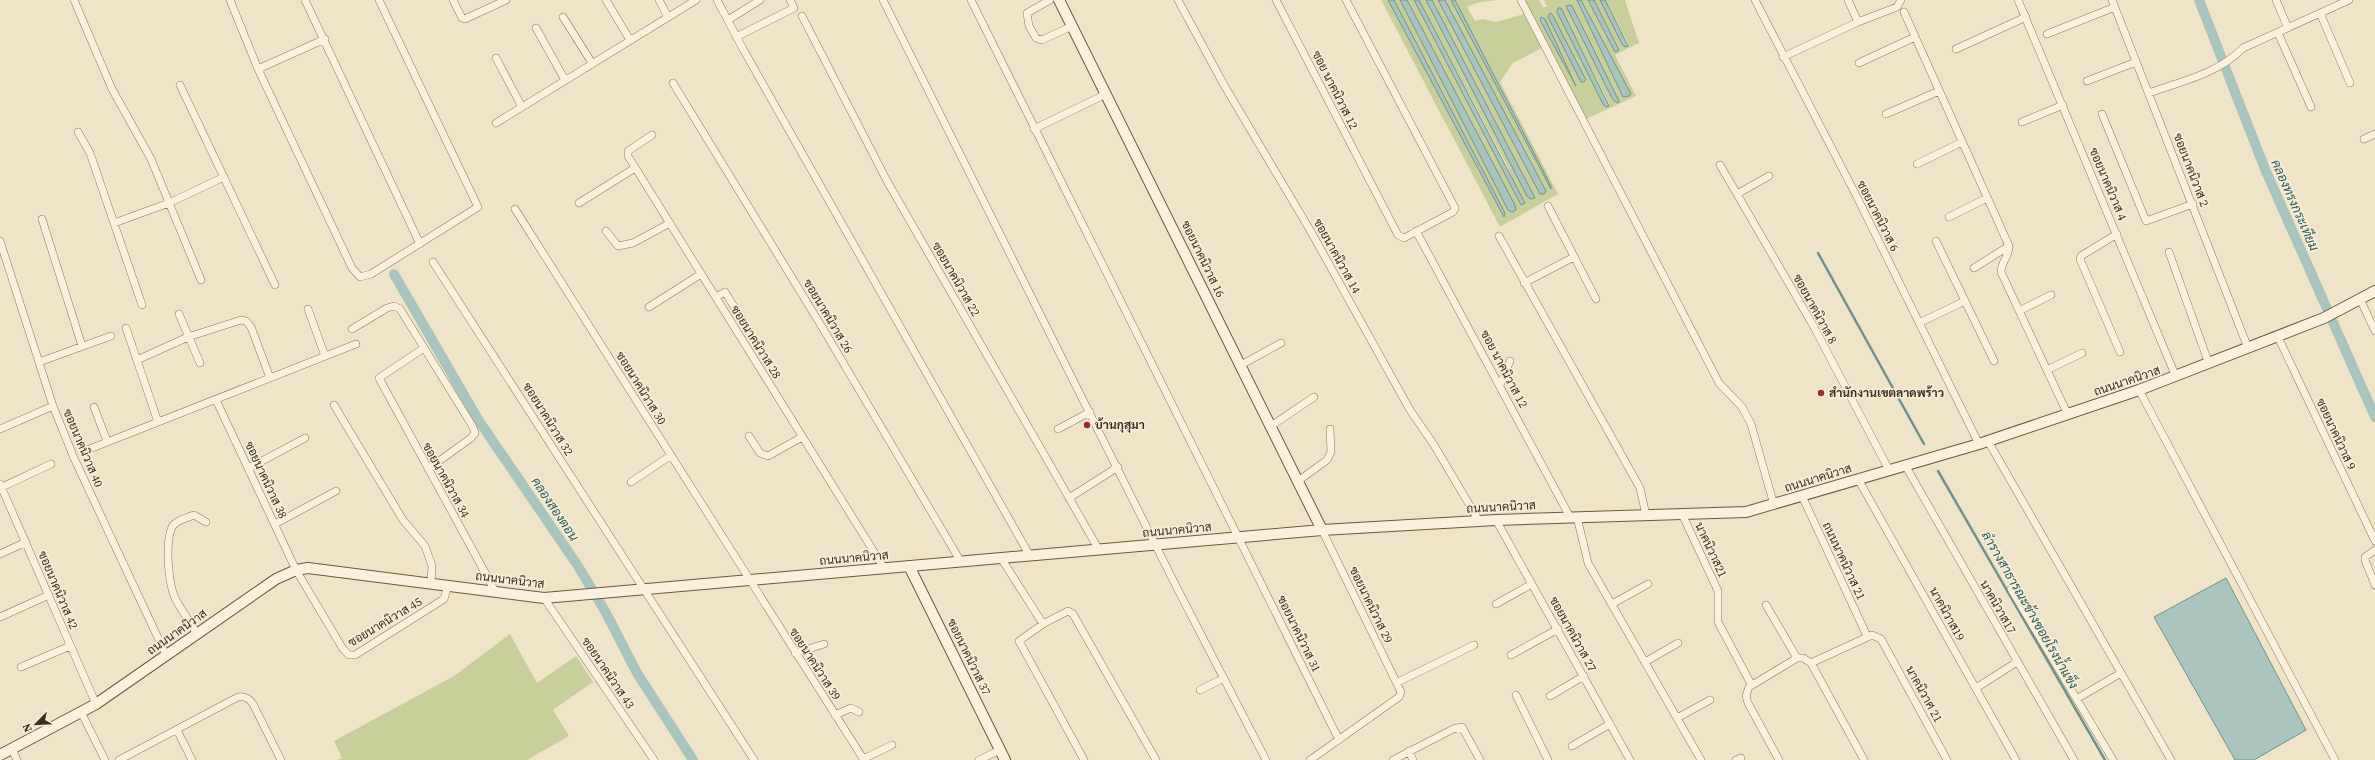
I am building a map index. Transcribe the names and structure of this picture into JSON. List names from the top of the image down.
{
  "streets": {
    "main road": ["ซอยนาคนิวาส 16", "ถนนนาคนิวาส", "ซอยนาคนิวาส 37"],
    "street": [
      "ซอย นาคนิวาส 12",
      "ซอยนาคนิวาส 2",
      "ซอยนาคนิวาส 4",
      "ซอยนาคนิวาส 6",
      "ซอยนาคนิวาส 14",
      "ซอยนาคนิวาส 22",
      "ซอยนาคนิวาส 8",
      "ซอยนาคนิวาส 26",
      "ซอยนาคนิวาส 28",
      "ซอยนาคนิวาส 30",
      "ซอยนาคนิวาส 32",
      "ซอยนาคนิวาส 9",
      "ซอยนาคนิวาส 40",
      "ซอยนาคนิวาส 38",
      "ซอยนาคนิวาส 34",
      "นาคนิวาส21",
      "ถนนนาคนิวาส 21",
      "ซอยนาคนิวาส 42",
      "ซอยนาคนิวาส 29",
      "นาคนิวาส17",
      "นาคนิวาส19",
      "ซอยนาคนิวาส 45",
      "ซอยนาคนิวาส 31",
      "ซอยนาคนิวาส 27",
      "ซอยนาคนิวาส 39",
      "ซอยนาคนิวาส 43",
      "นาคนิวาศ 21"
    ]
  },
  "crossings": [
    ["ซอย นาคนิวาส 12", "ถนนนาคนิวาส"],
    ["ซอยนาคนิวาส 2", "ถนนนาคนิวาส"],
    ["ซอยนาคนิวาส 4", "ถนนนาคนิวาส"],
    ["ซอยนาคนิวาส 6", "ถนนนาคนิวาส"],
    ["ซอยนาคนิวาส 14", "ถนนนาคนิวาส"],
    ["ซอยนาคนิวาส 16", "ถนนนาคนิวาส"],
    ["ซอยนาคนิวาส 16", "ซอยนาคนิวาส 29"],
    ["ซอยนาคนิวาส 22", "ถนนนาคนิวาส"],
    ["ซอยนาคนิวาส 8", "ถนนนาคนิวาส"],
    ["ซอยนาคนิวาส 26", "ถนนนาคนิวาส"],
    ["ซอยนาคนิวาส 28", "ถนนนาคนิวาส"],
    ["ถนนนาคนิวาส", "ซอยนาคนิวาส 30"],
    ["ถนนนาคนิวาส", "ซอยนาคนิวาส 32"],
    ["ถนนนาคนิวาส", "ซอยนาคนิวาส 9"],
    ["ถนนนาคนิวาส", "ซอยนาคนิวาส 40"],
    ["ถนนนาคนิวาส", "ซอยนาคนิวาส 38"],
    ["ถนนนาคนิวาส", "ซอยนาคนิวาส 34"],
    ["ถนนนาคนิวาส", "นาคนิวาส21"],
    ["ถนนนาคนิวาส", "ถนนนาคนิวาส 21"],
    ["ถนนนาคนิวาส", "ซอยนาคนิวาส 42"],
    ["ถนนนาคนิวาส", "ซอยนาคนิวาส 29"],
    ["ถนนนาคนิวาส", "นาคนิวาส17"],
    ["ถนนนาคนิวาส", "นาคนิวาส19"],
    ["ถนนนาคนิวาส", "ซอยนาคนิวาส 45"],
    ["ถนนนาคนิวาส", "ซอยนาคนิวาส 31"],
    ["ถนนนาคนิวาส", "ซอยนาคนิวาส 27"],
    ["ถนนนาคนิวาส", "ซอยนาคนิวาส 37"],
    ["ถนนนาคนิวาส", "ซอยนาคนิวาส 39"],
    ["ถนนนาคนิวาส", "ซอยนาคนิวาส 43"],
    ["ซอยนาคนิวาส 30", "ซอยนาคนิวาส 39"],
    ["ซอยนาคนิวาส 38", "ซอยนาคนิวาส 45"],
    ["ถนนนาคนิวาส 21", "นาคนิวาศ 21"]
  ],
  "water": ["คลองทรงกระเทียม", "คลองสองตอน", "ลำรางสาธารณะข้างซอยโรงน้ำแข็ง"],
  "places": ["สำนักงานเขตลาดพร้าว", "บ้านกุสุมา"],
  "north": "bottom left"
}
